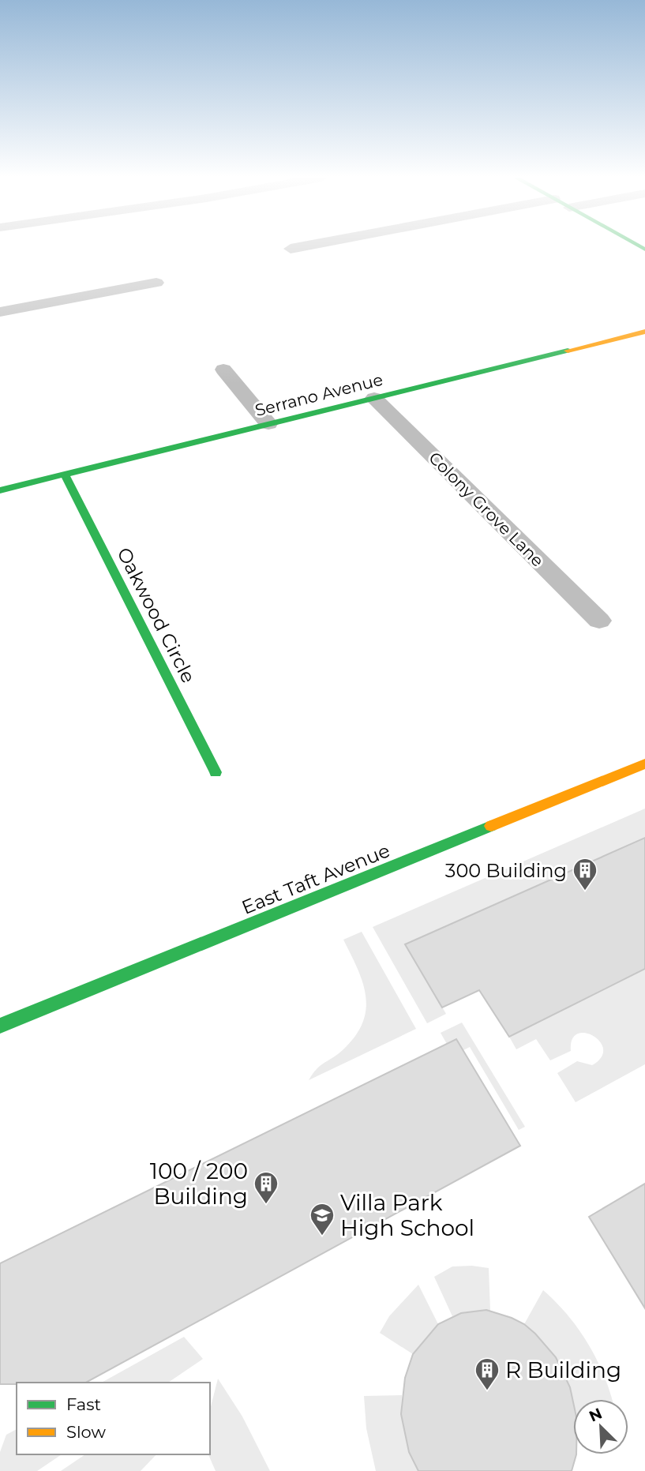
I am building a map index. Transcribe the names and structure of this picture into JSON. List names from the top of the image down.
{
  "streets": {
    "street": [
      "Serrano Avenue",
      "Colony Grove Lane",
      "Oakwood Circle",
      "East Taft Avenue"
    ]
  },
  "crossings": [
    ["Serrano Avenue", "Colony Grove Lane"],
    ["Serrano Avenue", "Oakwood Circle"]
  ],
  "places": {
    "building": ["300 Building", "100 / 200 Building", "R Building"],
    "school or university": ["Villa Park High School"]
  },
  "legend": ["Fast", "Slow"],
  "north": "top left"
}
